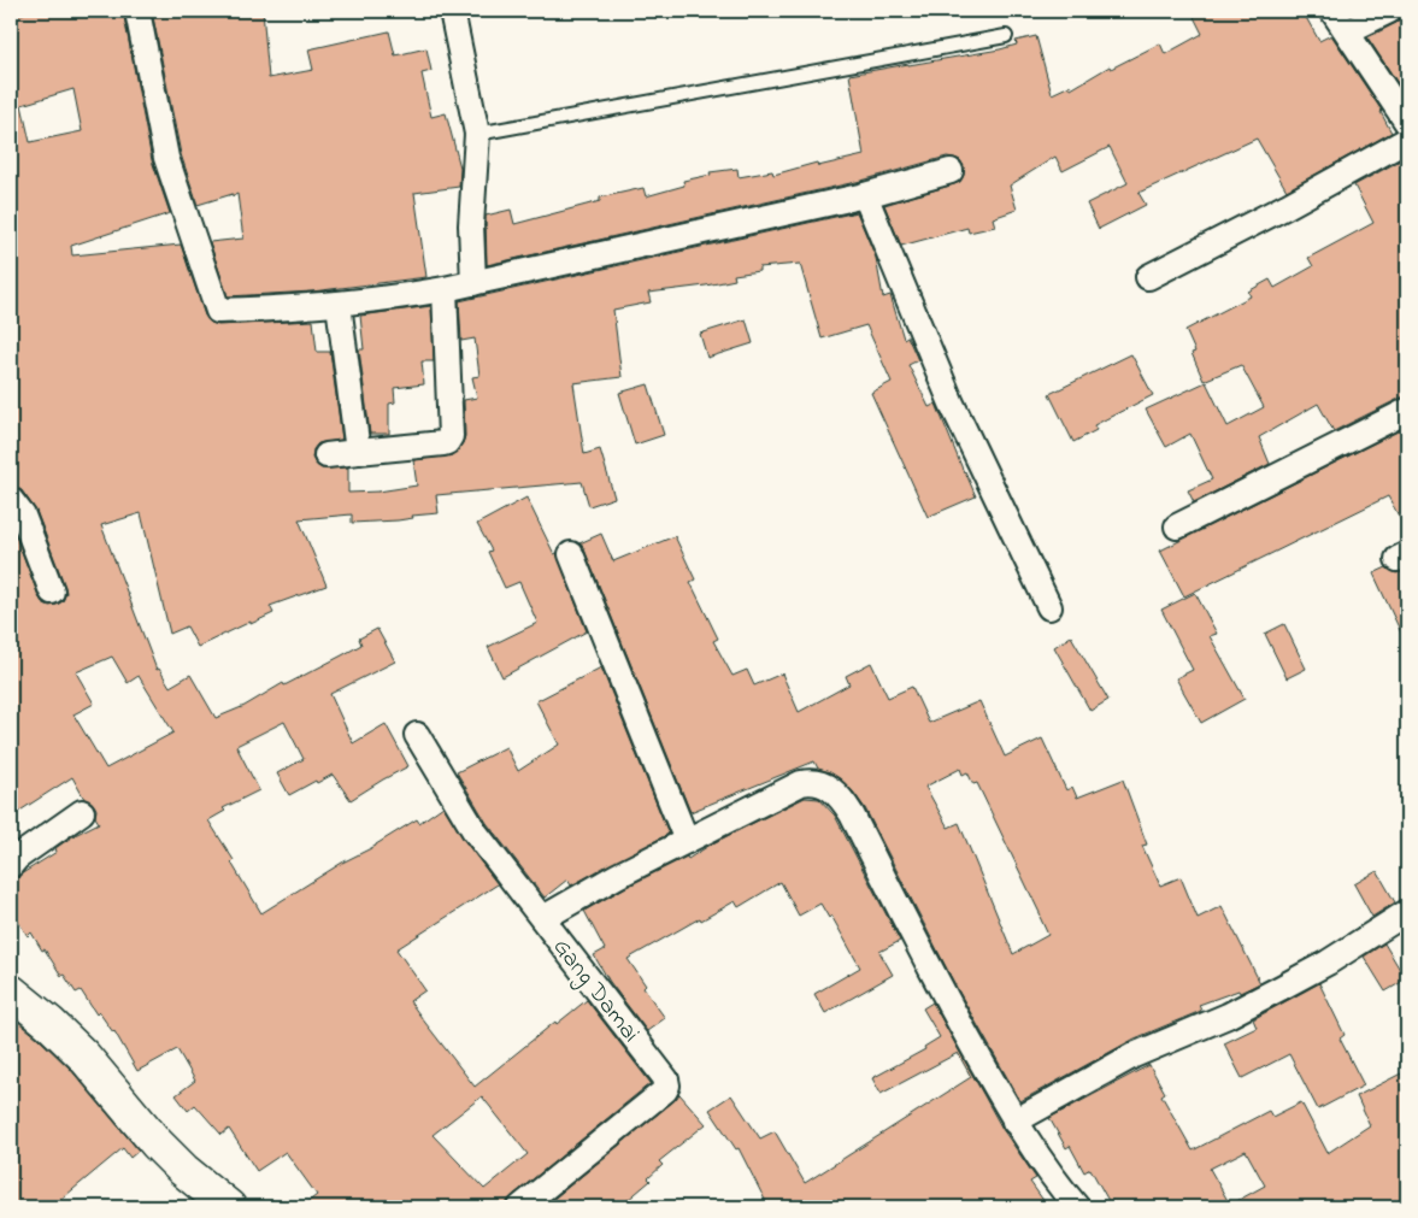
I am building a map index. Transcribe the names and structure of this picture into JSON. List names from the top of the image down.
{
  "streets": {
    "street": ["Gang Damai"]
  }
}
